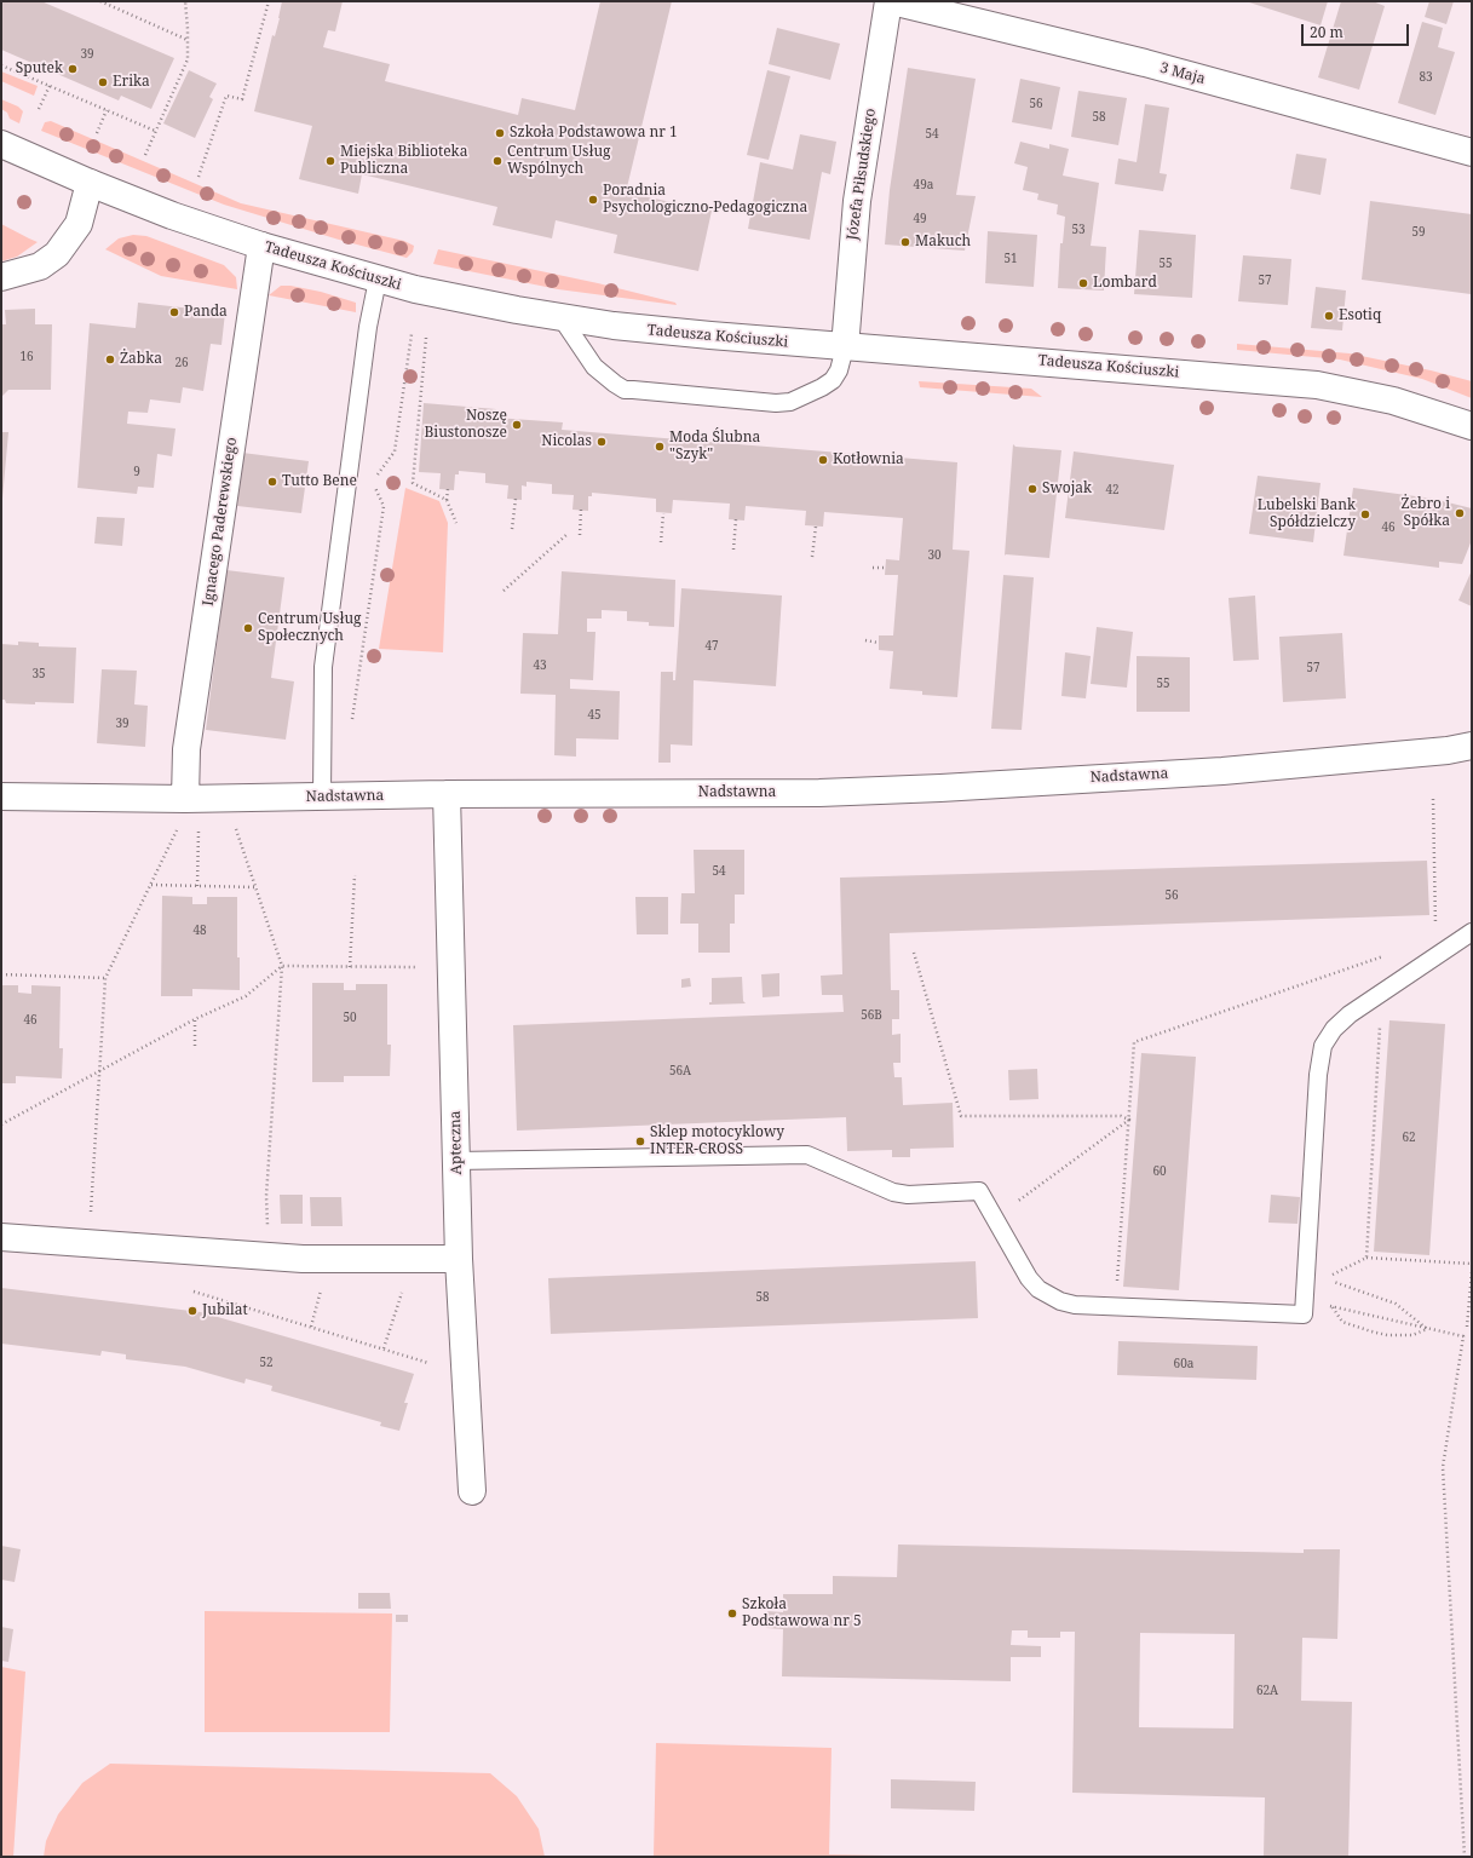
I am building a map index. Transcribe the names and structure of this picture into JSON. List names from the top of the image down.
{
  "streets": {
    "street": [
      "3 Maja",
      "Józefa Piłsudskiego",
      "Tadeusza Kościuszki",
      "Ignacego Paderewskiego",
      "Nadstawna",
      "Apteczna"
    ]
  },
  "crossings": [
    ["3 Maja", "Józefa Piłsudskiego"],
    ["Józefa Piłsudskiego", "Tadeusza Kościuszki"],
    ["Tadeusza Kościuszki", "Ignacego Paderewskiego"],
    ["Ignacego Paderewskiego", "Nadstawna"],
    ["Nadstawna", "Apteczna"]
  ],
  "places": [
    "Sputek",
    "Erika",
    "Szkoła Podstawowa nr 1",
    "Miejska Biblioteka Publiczna",
    "Centrum Usług Wspólnych",
    "Poradnia Psychologiczno-Pedagogiczna",
    "Makuch",
    "Lombard",
    "Panda",
    "Esotiq",
    "Żabka",
    "Noszę Biustonosze",
    "Nicolas",
    "Moda Ślubna \"Szyk\"",
    "Kotłownia",
    "Tutto Bene",
    "Swojak",
    "Żebro i Spółka",
    "Lubelski Bank Spółdzielczy",
    "Centrum Usług Społecznych",
    "Sklep motocyklowy INTER-CROSS",
    "Jubilat",
    "Szkoła Podstawowa nr 5"
  ],
  "house_numbers": [
    "39",
    "83",
    "56",
    "58",
    "54",
    "49a",
    "49",
    "53",
    "59",
    "51",
    "55",
    "57",
    "16",
    "26",
    "9",
    "42",
    "46",
    "30",
    "47",
    "43",
    "57",
    "35",
    "55",
    "45",
    "39",
    "54",
    "56",
    "48",
    "56B",
    "50",
    "46",
    "56A",
    "62",
    "60",
    "58",
    "52",
    "60a",
    "62A"
  ],
  "scale_bar": "20 m"
}
